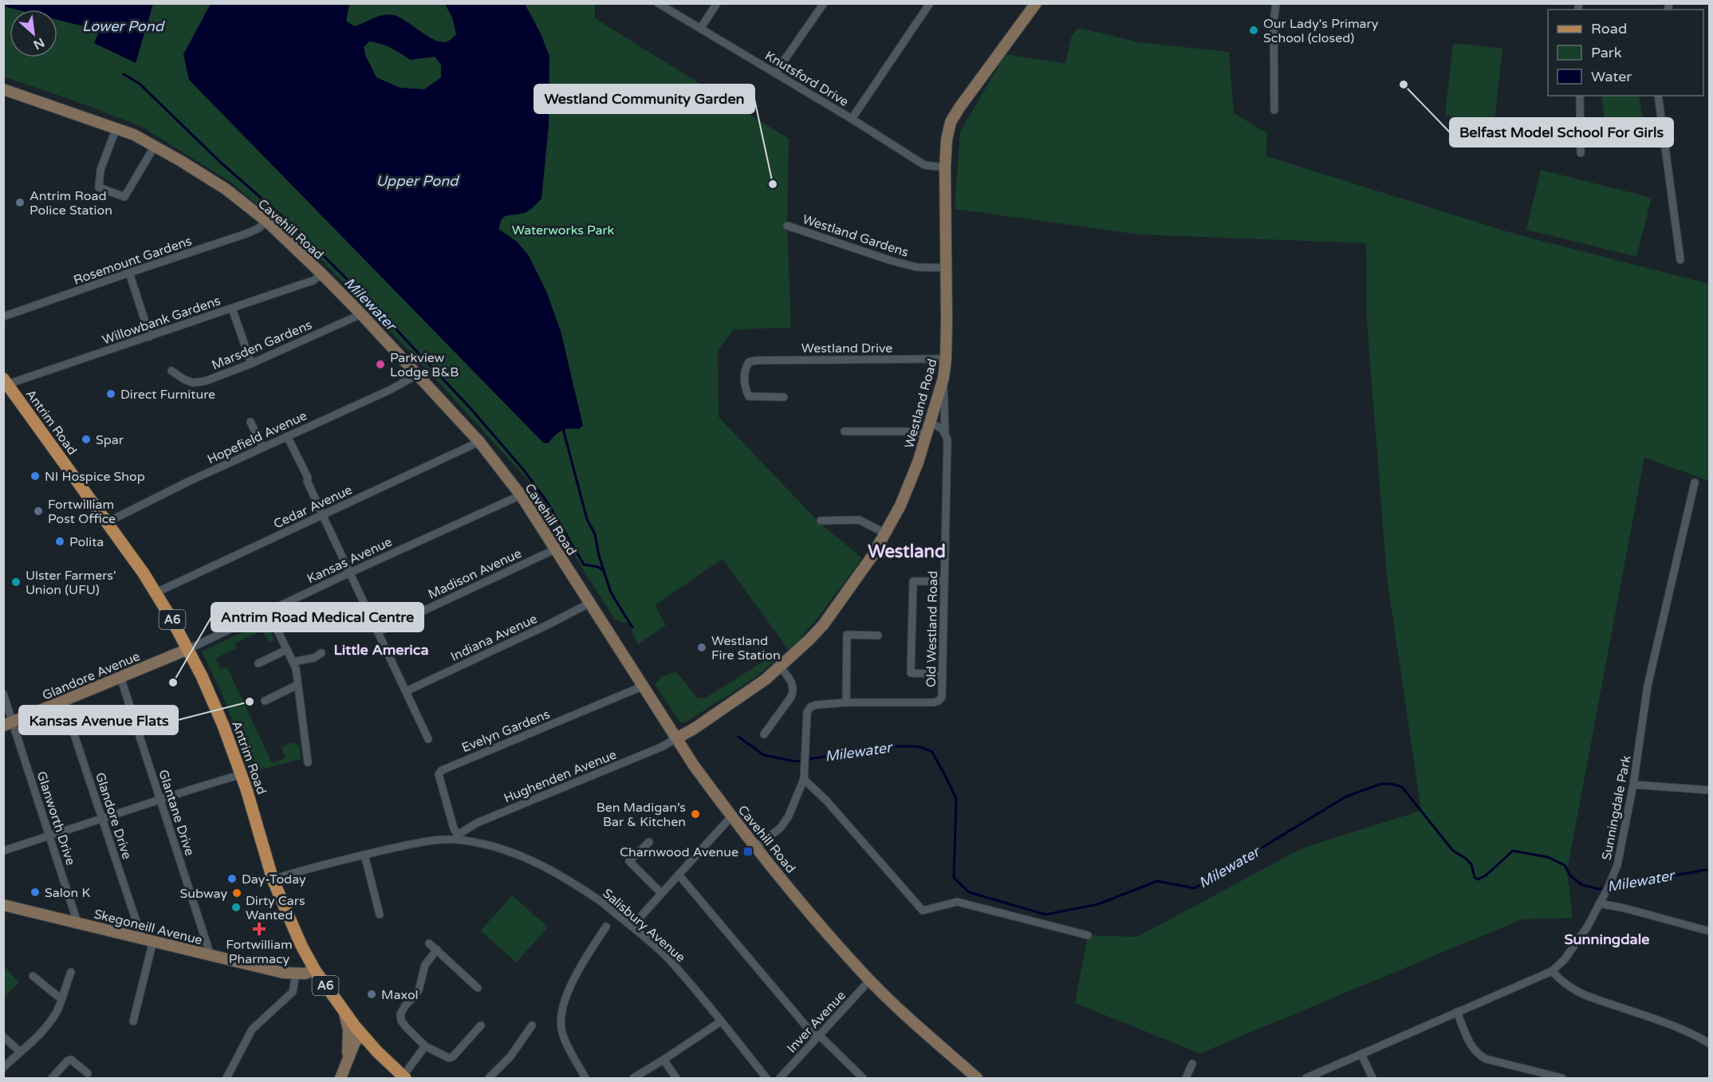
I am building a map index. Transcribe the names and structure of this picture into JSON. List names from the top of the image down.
{
  "streets": {
    "main road": ["Antrim Road", "A6"],
    "street": [
      "Knutsford Drive",
      "Cavehill Road",
      "Westland Gardens",
      "Rosemount Gardens",
      "Willowbank Gardens",
      "Marsden Gardens",
      "Westland Drive",
      "Westland Road",
      "Hopefield Avenue",
      "Cedar Avenue",
      "Kansas Avenue",
      "Madison Avenue",
      "Old Westland Road",
      "Indiana Avenue",
      "Glandore Avenue",
      "Evelyn Gardens",
      "Hughenden Avenue",
      "Sunningdale Park",
      "Glantane Drive",
      "Glandore Drive",
      "Glanworth Drive",
      "Salisbury Avenue",
      "Skegoneill Avenue",
      "Inver Avenue"
    ]
  },
  "crossings": [
    ["Knutsford Drive", "Westland Road"],
    ["Cavehill Road", "Rosemount Gardens"],
    ["Cavehill Road", "Willowbank Gardens"],
    ["Cavehill Road", "Marsden Gardens"],
    ["Cavehill Road", "Westland Road"],
    ["Cavehill Road", "Hopefield Avenue"],
    ["Cavehill Road", "Cedar Avenue"],
    ["Cavehill Road", "Kansas Avenue"],
    ["Cavehill Road", "Madison Avenue"],
    ["Cavehill Road", "Old Westland Road"],
    ["Cavehill Road", "Indiana Avenue"],
    ["Cavehill Road", "Evelyn Gardens"],
    ["Cavehill Road", "Hughenden Avenue"],
    ["Cavehill Road", "Inver Avenue"],
    ["Westland Gardens", "Westland Road"],
    ["Willowbank Gardens", "Antrim Road"],
    ["Westland Drive", "Westland Road"],
    ["Westland Road", "Old Westland Road"],
    ["Westland Road", "Hughenden Avenue"],
    ["Antrim Road", "Hopefield Avenue"],
    ["Antrim Road", "Cedar Avenue"],
    ["Antrim Road", "Kansas Avenue"],
    ["Antrim Road", "Glandore Avenue"],
    ["Antrim Road", "Salisbury Avenue"],
    ["Antrim Road", "Skegoneill Avenue"],
    ["Kansas Avenue", "Glandore Avenue"],
    ["Glandore Avenue", "Glantane Drive"],
    ["Glandore Avenue", "Glandore Drive"],
    ["Glandore Avenue", "Glanworth Drive"],
    ["Evelyn Gardens", "Hughenden Avenue"],
    ["Evelyn Gardens", "Salisbury Avenue"],
    ["Hughenden Avenue", "Salisbury Avenue"],
    ["Glantane Drive", "Skegoneill Avenue"],
    ["Glandore Drive", "Skegoneill Avenue"],
    ["Glanworth Drive", "Skegoneill Avenue"]
  ],
  "districts": ["Westland", "Little America", "Sunningdale"],
  "water": ["Lower Pond", "Upper Pond", "Milewater"],
  "parks": ["Waterworks Park"],
  "places": {
    "other": [
      "Our Lady's Primary School (closed)",
      "Belfast Model School For Girls",
      "Westland Community Garden",
      "Antrim Road Police Station",
      "Parkview Lodge B&B",
      "Direct Furniture",
      "Spar",
      "NI Hospice Shop",
      "Fortwilliam Post Office",
      "Polita",
      "Ulster Farmers' Union (UFU)",
      "Westland Fire Station",
      "Antrim Road Medical Centre",
      "Kansas Avenue Flats",
      "Ben Madigan’s Bar & Kitchen",
      "Day-Today",
      "Salon K",
      "Subway",
      "Dirty Cars Wanted",
      "Maxol"
    ],
    "transit": ["Charnwood Avenue"],
    "health": ["Fortwilliam Pharmacy"]
  },
  "legend": ["Road", "Park", "Water"],
  "north": "bottom right"
}
